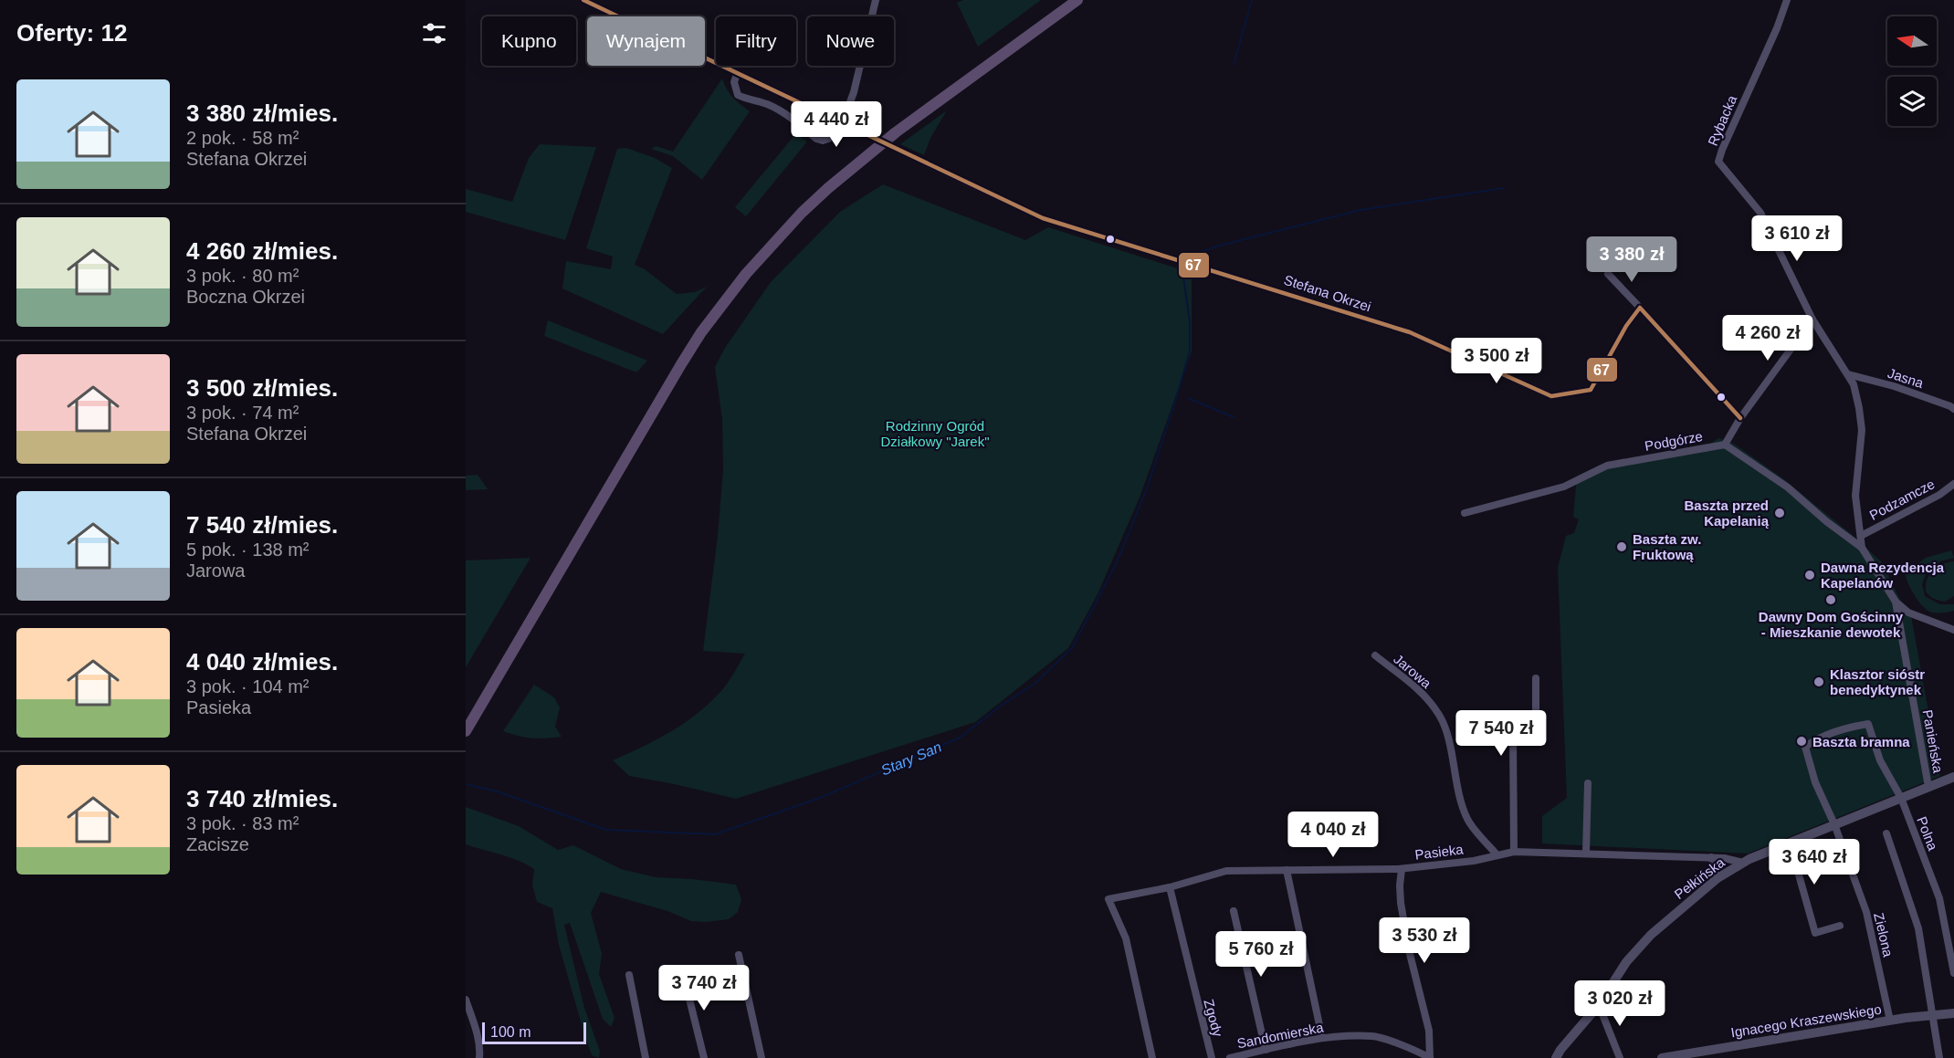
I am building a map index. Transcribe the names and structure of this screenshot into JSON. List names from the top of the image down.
{
  "streets": {
    "street": [
      "Rybacka",
      "Stefana Okrzei",
      "Jasna",
      "Podgórze",
      "Podzamcze",
      "Jarowa",
      "Panieńska",
      "Polna",
      "Pasieka",
      "Pełkińska",
      "Zielona",
      "Zgody",
      "Ignacego Kraszewskiego",
      "Sandomierska"
    ]
  },
  "crossings": [
    ["Rybacka", "Jasna"],
    ["Rybacka", "Podzamcze"],
    ["Rybacka", "Panieńska"],
    ["Jarowa", "Pasieka"],
    ["Panieńska", "Pełkińska"],
    ["Polna", "Pełkińska"],
    ["Polna", "Zielona"],
    ["Pasieka", "Pełkińska"],
    ["Pasieka", "Zgody"],
    ["Pełkińska", "Zielona"],
    ["Zielona", "Ignacego Kraszewskiego"]
  ],
  "water": ["Stary San"],
  "parks": ["Rodzinny Ogród Działkowy \"Jarek\""],
  "places": [
    "Baszta przed Kapelanią",
    "Baszta zw. Fruktową",
    "Dawna Rezydencja Kapelanów",
    "Dawny Dom Gościnny - Mieszkanie dewotek",
    "Klasztor sióstr benedyktynek",
    "Baszta bramna"
  ],
  "lines": ["transit line 67"],
  "scale_bar": "100 m",
  "north": "left",
  "page": {
    "heading": "Oferty: 12",
    "chip": [
      "Kupno",
      "Wynajem",
      "Filtry",
      "Nowe"
    ],
    "list": [
      {
        "name": "3 380 zł/mies.",
        "note": "2 pok. · 58 m² · Stefana Okrzei"
      },
      {
        "name": "4 260 zł/mies.",
        "note": "3 pok. · 80 m² · Boczna Okrzei"
      },
      {
        "name": "3 500 zł/mies.",
        "note": "3 pok. · 74 m² · Stefana Okrzei"
      },
      {
        "name": "7 540 zł/mies.",
        "note": "5 pok. · 138 m² · Jarowa"
      },
      {
        "name": "4 040 zł/mies.",
        "note": "3 pok. · 104 m² · Pasieka"
      },
      {
        "name": "3 740 zł/mies.",
        "note": "3 pok. · 83 m² · Zacisze"
      }
    ],
    "price": [
      "4 440 zł",
      "3 610 zł",
      "3 380 zł",
      "4 260 zł",
      "3 500 zł",
      "7 540 zł",
      "4 040 zł",
      "3 640 zł",
      "3 530 zł",
      "5 760 zł",
      "3 740 zł",
      "3 020 zł"
    ],
    "scale": "100 m"
  }
}
